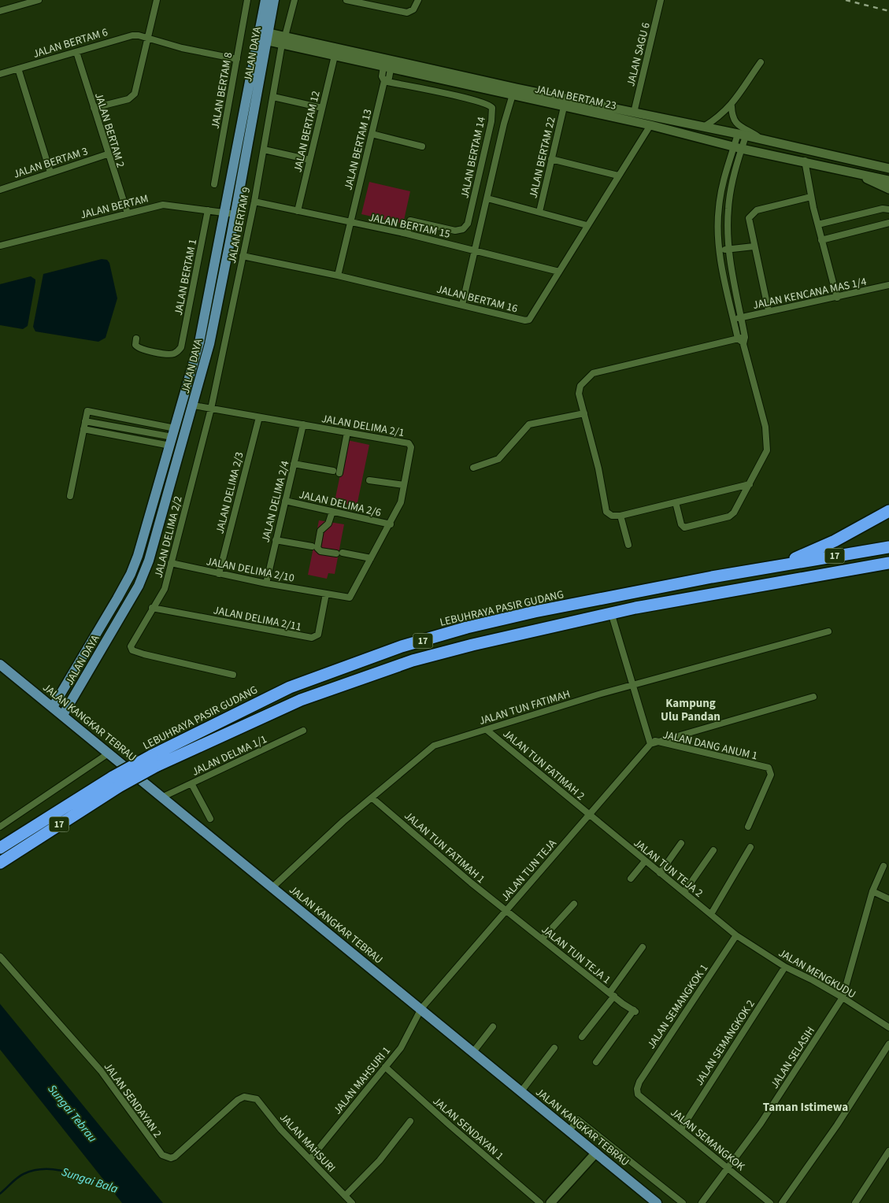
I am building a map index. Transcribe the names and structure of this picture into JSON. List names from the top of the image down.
{
  "streets": {
    "highway": ["17", "LEBUHRAYA PASIR GUDANG"],
    "main road": ["JALAN DAYA", "JALAN KANGKAR TEBRAU"],
    "street": [
      "JALAN BERTAM 6",
      "JALAN SAGU 6",
      "JALAN BERTAM 8",
      "JALAN BERTAM 23",
      "JALAN BERTAM 2",
      "JALAN BERTAM 12",
      "JALAN BERTAM 13",
      "JALAN BERTAM 14",
      "JALAN BERTAM 22",
      "JALAN BERTAM 3",
      "JALAN BERTAM",
      "JALAN BERTAM 9",
      "JALAN BERTAM 15",
      "JALAN BERTAM 1",
      "JALAN KENCANA MAS 1/4",
      "JALAN BERTAM 16",
      "JALAN DELIMA 2/1",
      "JALAN DELIMA 2/3",
      "JALAN DELIMA 2/4",
      "JALAN DELIMA 2/6",
      "JALAN DELIMA 2/2",
      "JALAN DELIMA 2/10",
      "JALAN DELIMA 2/11",
      "JALAN TUN FATIMAH",
      "JALAN DANG ANUM 1",
      "JALAN DELMA 1/1",
      "JALAN TUN FATIMAH 2",
      "JALAN TUN FATIMAH 1",
      "JALAN TUN TEJA 2",
      "JALAN TUN TEJA",
      "JALAN TUN TEJA 1",
      "JALAN MENGKUDU",
      "JALAN SEMANGKOK 1",
      "JALAN SEMANGKOK 2",
      "JALAN SELASIH",
      "JALAN MAHSURI 1",
      "JALAN SENDAYAN 2",
      "JALAN SENDAYAN 1",
      "JALAN SEMANGKOK",
      "JALAN MAHSURI"
    ]
  },
  "crossings": [
    ["JALAN BERTAM 6", "JALAN BERTAM 8"],
    ["JALAN BERTAM 6", "JALAN BERTAM 2"],
    ["JALAN DAYA", "JALAN BERTAM 23"],
    ["JALAN DAYA", "JALAN BERTAM"],
    ["JALAN DAYA", "JALAN DELIMA 2/1"],
    ["JALAN DAYA", "JALAN KANGKAR TEBRAU"],
    ["JALAN SAGU 6", "JALAN BERTAM 23"],
    ["JALAN BERTAM 23", "JALAN BERTAM 12"],
    ["JALAN BERTAM 23", "JALAN BERTAM 13"],
    ["JALAN BERTAM 23", "JALAN BERTAM 22"],
    ["JALAN BERTAM 23", "JALAN BERTAM 9"],
    ["JALAN BERTAM 23", "JALAN BERTAM 16"],
    ["JALAN BERTAM 2", "JALAN BERTAM 3"],
    ["JALAN BERTAM 2", "JALAN BERTAM"],
    ["JALAN BERTAM 12", "JALAN BERTAM 15"],
    ["JALAN BERTAM 13", "JALAN BERTAM 14"],
    ["JALAN BERTAM 13", "JALAN BERTAM 15"],
    ["JALAN BERTAM 13", "JALAN BERTAM 16"],
    ["JALAN BERTAM 14", "JALAN BERTAM 15"],
    ["JALAN BERTAM", "JALAN BERTAM 1"],
    ["JALAN BERTAM 9", "JALAN BERTAM 15"],
    ["JALAN BERTAM 9", "JALAN BERTAM 16"],
    ["JALAN BERTAM 9", "JALAN DELIMA 2/1"],
    ["JALAN BERTAM 9", "JALAN DELIMA 2/2"],
    ["JALAN BERTAM 15", "JALAN BERTAM 16"],
    ["JALAN DELIMA 2/1", "JALAN DELIMA 2/3"],
    ["JALAN DELIMA 2/1", "JALAN DELIMA 2/4"],
    ["JALAN DELIMA 2/1", "JALAN DELIMA 2/6"],
    ["JALAN DELIMA 2/1", "JALAN DELIMA 2/2"],
    ["JALAN DELIMA 2/1", "JALAN DELIMA 2/10"],
    ["JALAN DELIMA 2/1", "JALAN DELIMA 2/11"],
    ["JALAN DELIMA 2/3", "JALAN DELIMA 2/10"],
    ["JALAN DELIMA 2/4", "JALAN DELIMA 2/6"],
    ["JALAN DELIMA 2/4", "JALAN DELIMA 2/10"],
    ["JALAN DELIMA 2/2", "JALAN DELIMA 2/10"],
    ["JALAN DELIMA 2/2", "JALAN DELIMA 2/11"],
    ["JALAN DELIMA 2/10", "JALAN DELIMA 2/11"],
    ["JALAN TUN FATIMAH", "JALAN KANGKAR TEBRAU"],
    ["JALAN TUN FATIMAH", "JALAN TUN FATIMAH 2"],
    ["JALAN TUN FATIMAH", "JALAN TUN FATIMAH 1"],
    ["JALAN KANGKAR TEBRAU", "JALAN DELMA 1/1"],
    ["JALAN KANGKAR TEBRAU", "JALAN TUN TEJA"],
    ["JALAN KANGKAR TEBRAU", "JALAN MAHSURI 1"],
    ["JALAN DANG ANUM 1", "JALAN TUN TEJA"],
    ["JALAN TUN FATIMAH 2", "JALAN TUN TEJA 2"],
    ["JALAN TUN FATIMAH 2", "JALAN TUN TEJA"],
    ["JALAN TUN FATIMAH 1", "JALAN TUN TEJA"],
    ["JALAN TUN FATIMAH 1", "JALAN TUN TEJA 1"],
    ["JALAN TUN TEJA 2", "JALAN TUN TEJA"],
    ["JALAN TUN TEJA 2", "JALAN MENGKUDU"],
    ["JALAN TUN TEJA 2", "JALAN SEMANGKOK 1"],
    ["JALAN TUN TEJA", "JALAN TUN TEJA 1"],
    ["JALAN TUN TEJA", "JALAN MAHSURI 1"],
    ["JALAN MENGKUDU", "JALAN SEMANGKOK 1"],
    ["JALAN MENGKUDU", "JALAN SEMANGKOK 2"],
    ["JALAN MENGKUDU", "JALAN SELASIH"],
    ["JALAN SEMANGKOK 1", "JALAN SEMANGKOK"],
    ["JALAN SEMANGKOK 2", "JALAN SEMANGKOK"],
    ["JALAN SELASIH", "JALAN SEMANGKOK"],
    ["JALAN MAHSURI 1", "JALAN SENDAYAN 1"],
    ["JALAN MAHSURI 1", "JALAN MAHSURI"],
    ["JALAN SENDAYAN 2", "JALAN MAHSURI"]
  ],
  "districts": ["Kampung Ulu Pandan", "Taman Istimewa"],
  "water": ["Sungai Tebrau", "Sungai Bala"]
}
